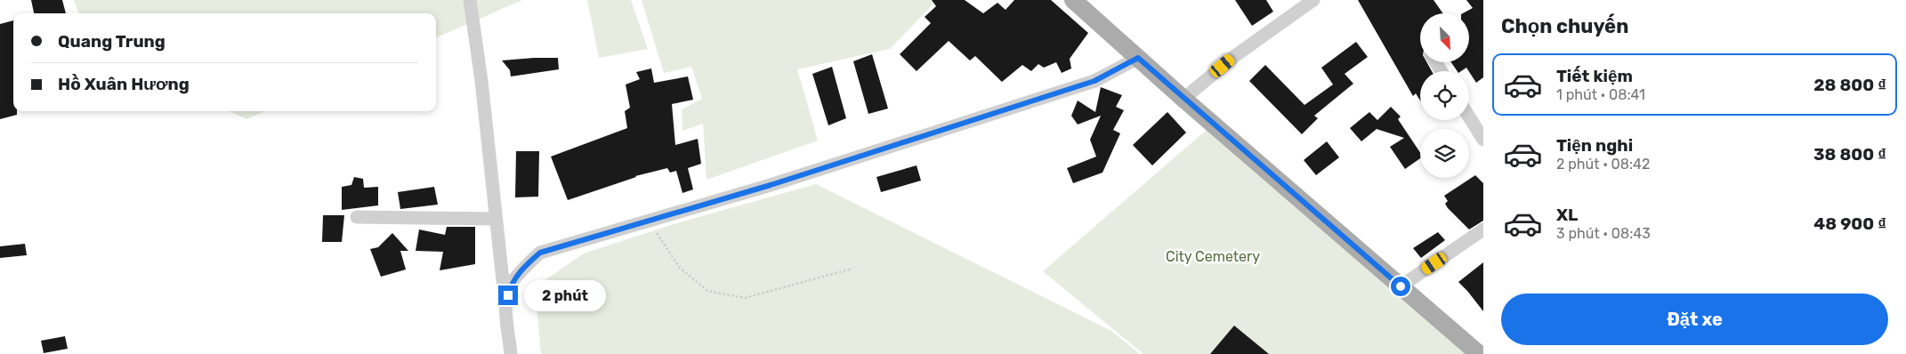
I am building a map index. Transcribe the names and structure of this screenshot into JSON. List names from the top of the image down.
{
  "parks": ["City Cemetery"],
  "north": "bottom right",
  "page": {
    "heading": "Chọn chuyến",
    "banner": ["Quang Trung", "Hồ Xuân Hương"],
    "list": [
      {
        "name": "Tiết kiệm",
        "note": "1 phút · 08:41",
        "value": "28 800 ₫"
      },
      {
        "name": "Tiện nghi",
        "note": "2 phút · 08:42",
        "value": "38 800 ₫"
      },
      {
        "name": "XL",
        "note": "3 phút · 08:43",
        "value": "48 900 ₫"
      }
    ],
    "bubble": "2 phút",
    "buttons": "Đặt xe"
  }
}
